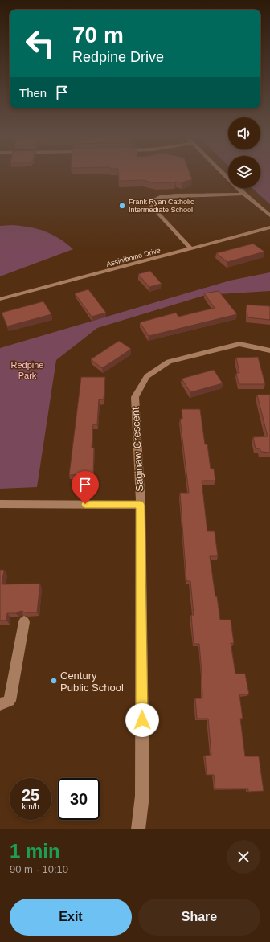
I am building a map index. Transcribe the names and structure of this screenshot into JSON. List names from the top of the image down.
{
  "streets": {
    "street": ["Assiniboine Drive", "Saginaw Crescent"]
  },
  "parks": ["Redpine Park"],
  "places": ["Frank Ryan Catholic Intermediate School", "Century Public School"],
  "page": {
    "turn": ["70 m", "Redpine Drive"],
    "then": "Then",
    "speed": "25 km/h",
    "limit": "30",
    "heading": ["1 min", "90 m · 10:10"],
    "buttons": ["Exit", "Share"]
  }
}
